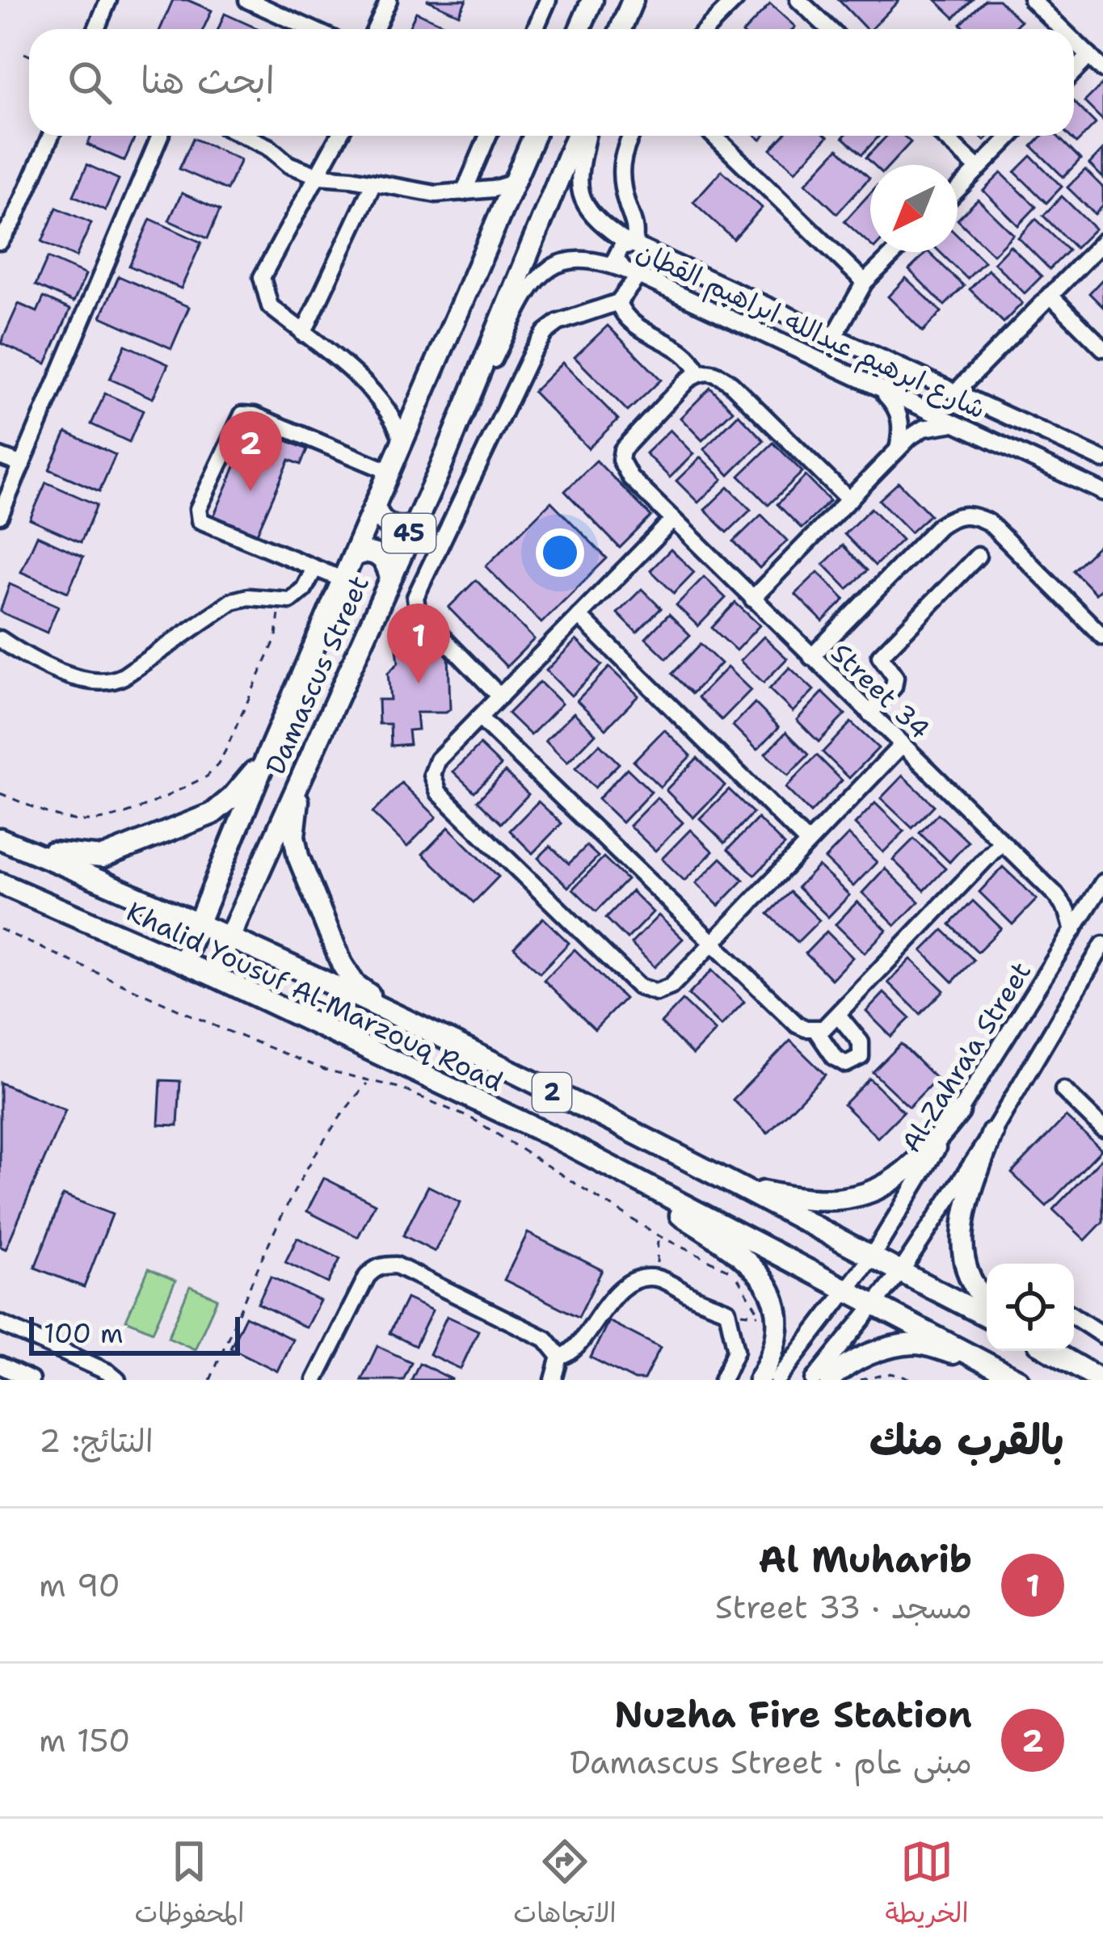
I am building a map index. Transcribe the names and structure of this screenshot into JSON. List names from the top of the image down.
{
  "streets": {
    "main road": [
      "45",
      "Damascus Street",
      "Khalid Yousuf Al-Marzouq Road",
      "2"
    ],
    "street": ["شارع ابرهيم عبدالله ابراهيم القطان", "Street 34", "Al-Zahra'a Street"]
  },
  "crossings": [
    ["شارع ابرهيم عبدالله ابراهيم القطان", "Damascus Street"],
    ["Damascus Street", "Khalid Yousuf Al-Marzouq Road"],
    ["Street 34", "Al-Zahra'a Street"],
    ["Khalid Yousuf Al-Marzouq Road", "Al-Zahra'a Street"]
  ],
  "scale_bar": "100 m",
  "north": "bottom left",
  "page": {
    "search": "ابحث هنا",
    "pins": ["2", "1"],
    "scale": "100 m",
    "heading": ["بالقرب منك", "النتائج: 2"],
    "list": [
      {
        "mark": "1",
        "name": "Al Muharib",
        "note": "مسجد · Street 33",
        "value": "90 m"
      },
      {
        "mark": "2",
        "name": "Nuzha Fire Station",
        "note": "مبنى عام · Damascus Street",
        "value": "150 m"
      }
    ],
    "nav": ["الخريطة", "الاتجاهات", "المحفوظات"]
  }
}
